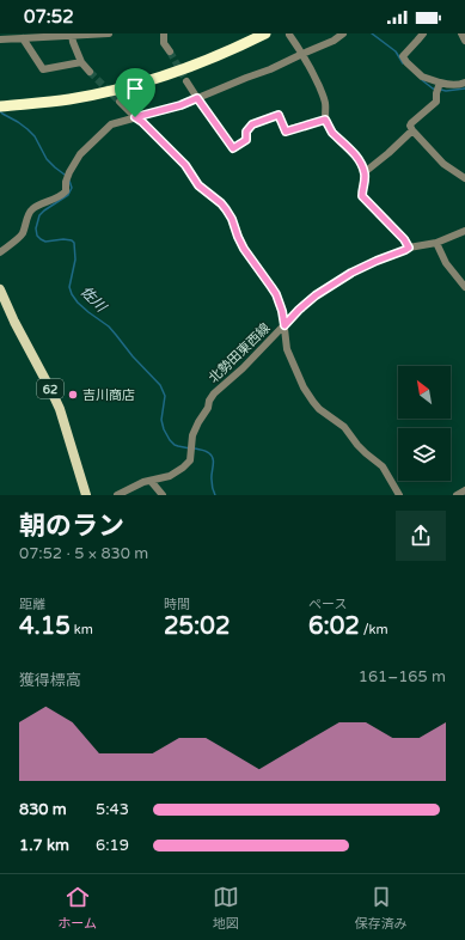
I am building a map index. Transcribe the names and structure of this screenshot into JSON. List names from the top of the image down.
{
  "streets": {
    "main road": ["62"],
    "street": ["北勢田東西線"]
  },
  "water": ["佐川"],
  "places": ["吉川商店"],
  "north": "top left",
  "page": {
    "status": "07:52",
    "heading": ["朝のラン", "07:52 · 5 × 830 m"],
    "stats": [
      ["距離", "4.15 km"],
      ["時間", "25:02"],
      ["ペース", "6:02 /km"]
    ],
    "chart": ["獲得標高", "161–165 m"],
    "list": [
      {
        "name": "830 m",
        "note": "5:43"
      },
      {
        "name": "1.7 km",
        "note": "6:19"
      }
    ],
    "tabs": ["ホーム", "地図", "保存済み"]
  }
}
